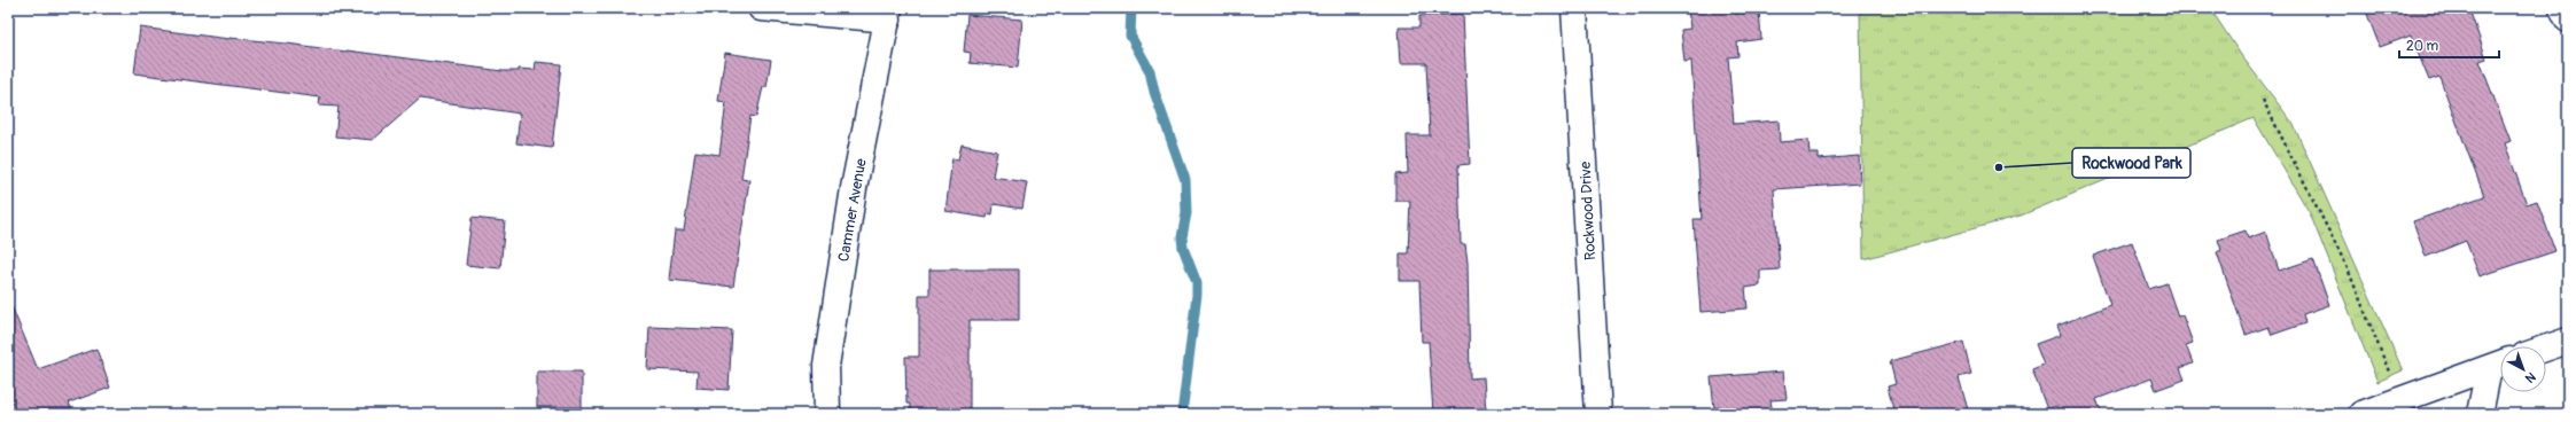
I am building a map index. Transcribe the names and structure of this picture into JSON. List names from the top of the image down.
{
  "streets": {
    "street": ["Cammer Avenue", "Rockwood Drive"]
  },
  "places": ["Rockwood Park"],
  "scale_bar": "20 m",
  "north": "bottom right"
}
